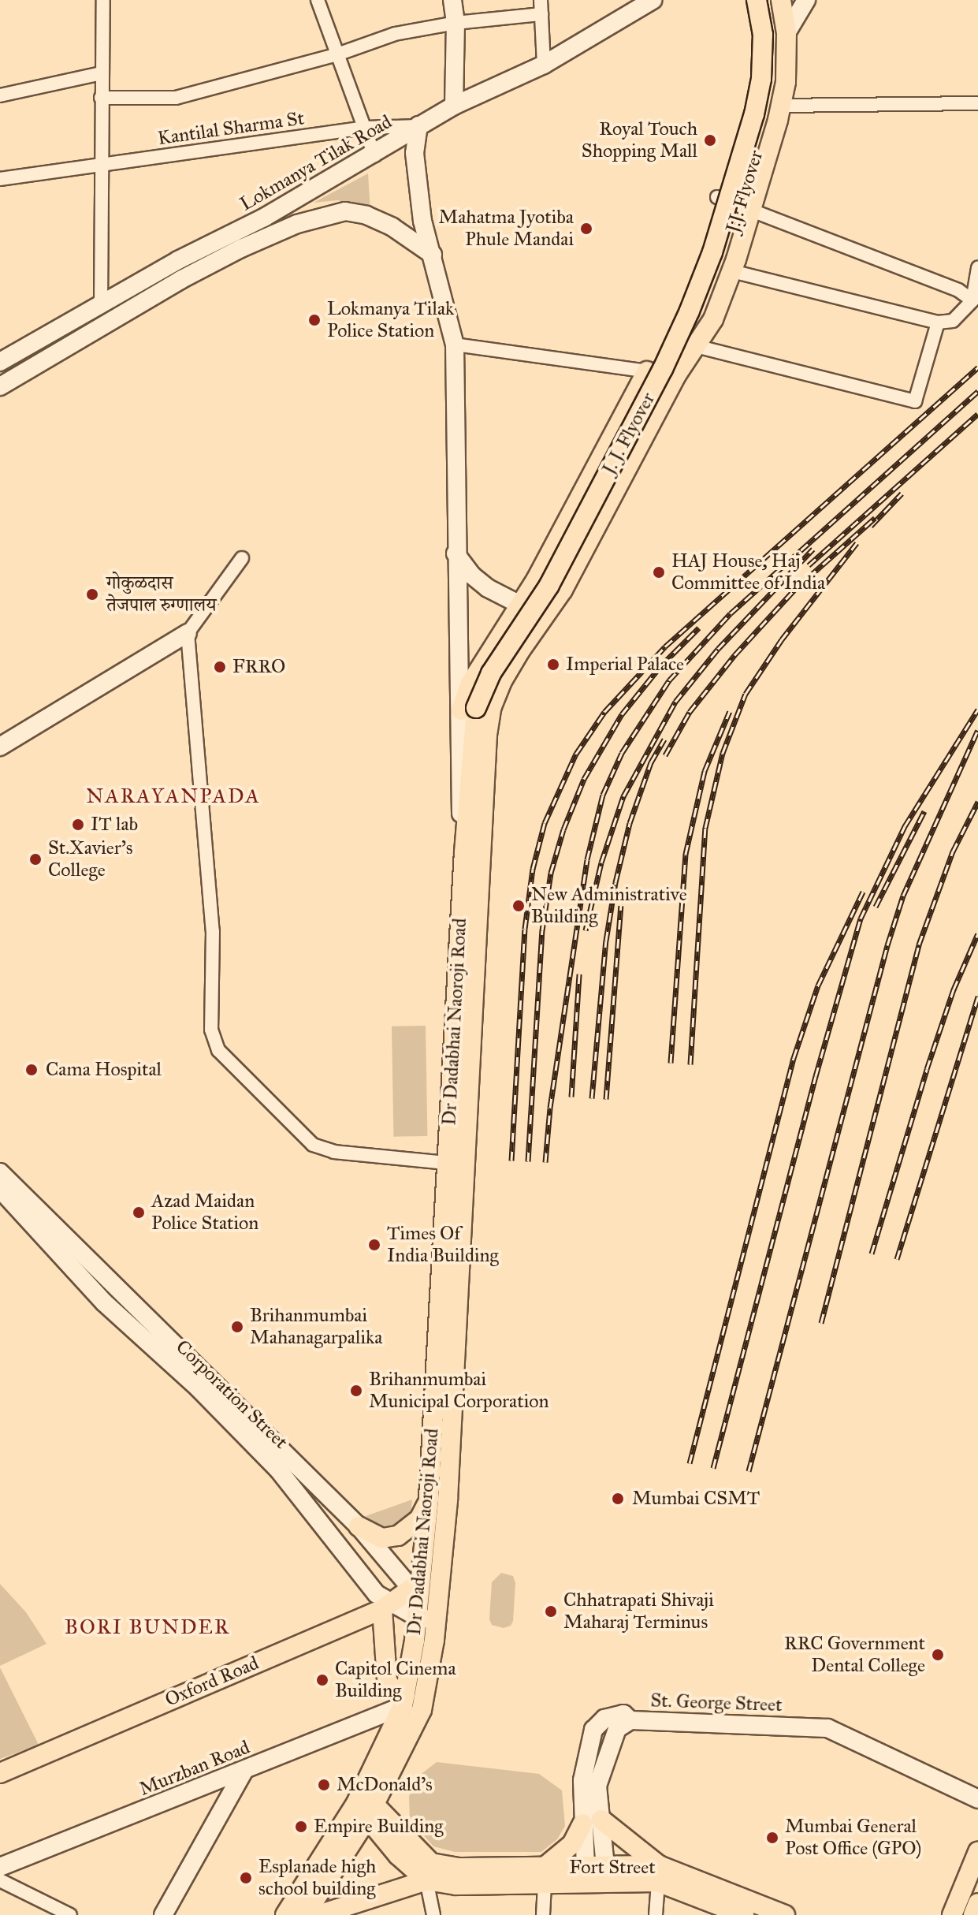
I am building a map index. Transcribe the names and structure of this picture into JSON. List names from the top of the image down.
{
  "streets": {
    "main road": [
      "Lokmanya Tilak Road",
      "J.J. Flyover",
      "J. J. Flyover",
      "Dr Dadabhai Naoroji Road",
      "Corporation Street",
      "Oxford Road",
      "St. George Street",
      "Murzban Road",
      "Fort Street"
    ],
    "street": ["Kantilal Sharma St"]
  },
  "crossings": [
    ["Kantilal Sharma St", "Lokmanya Tilak Road"],
    ["J. J. Flyover", "Dr Dadabhai Naoroji Road"],
    ["Dr Dadabhai Naoroji Road", "Corporation Street"],
    ["Dr Dadabhai Naoroji Road", "Oxford Road"],
    ["Dr Dadabhai Naoroji Road", "Murzban Road"],
    ["Corporation Street", "Oxford Road"]
  ],
  "districts": ["NARAYANPADA", "BORI BUNDER"],
  "places": [
    "Royal Touch Shopping Mall",
    "Mahatma Jyotiba Phule Mandai",
    "Lokmanya Tilak Police Station",
    "HAJ House, Haj Committee of India",
    "गोकुळदास तेजपाल रुग्णालय",
    "Imperial Palace",
    "FRRO",
    "IT lab",
    "St.Xavier's College",
    "New Administrative Building",
    "Cama Hospital",
    "Azad Maidan Police Station",
    "Times Of India Building",
    "Brihanmumbai Mahanagarpalika",
    "Brihanmumbai Municipal Corporation",
    "Mumbai CSMT",
    "Chhatrapati Shivaji Maharaj Terminus",
    "RRC Government Dental College",
    "Capitol Cinema Building",
    "McDonald's",
    "Empire Building",
    "Mumbai General Post Office (GPO)",
    "Esplanade high school building"
  ]
}
